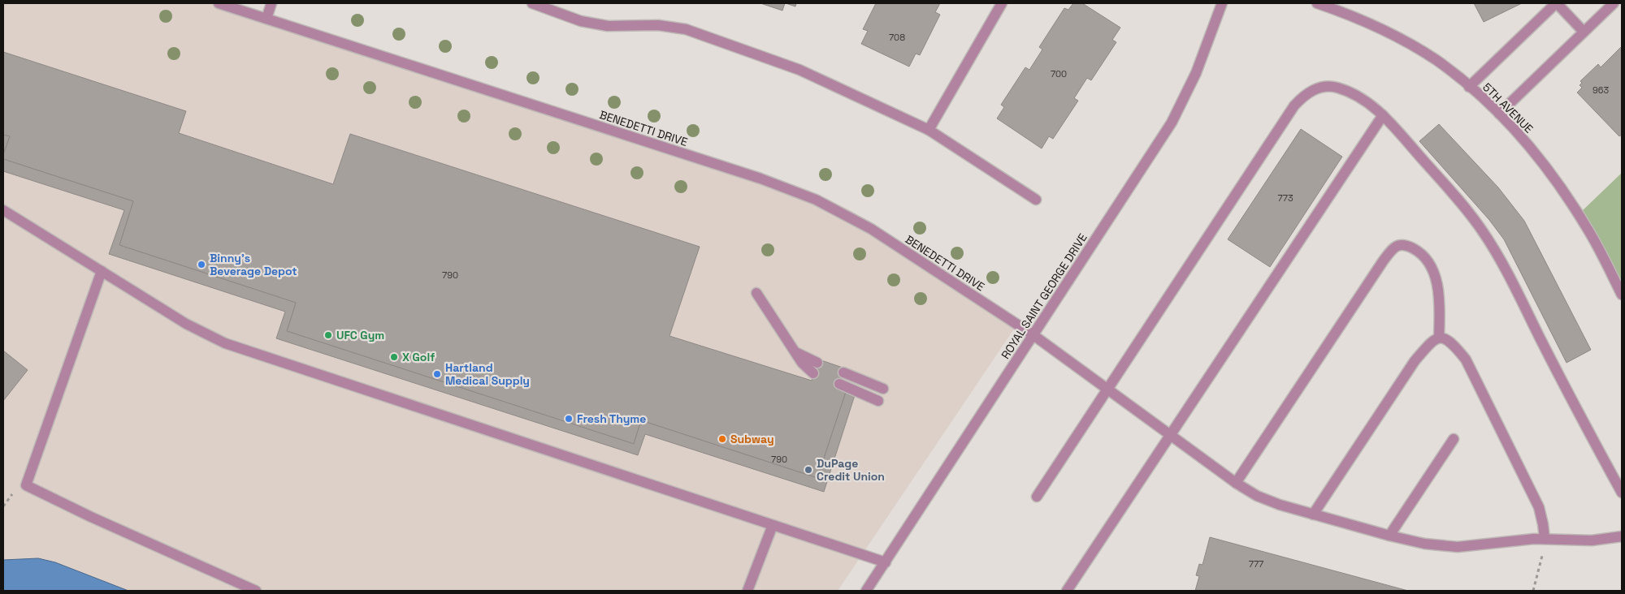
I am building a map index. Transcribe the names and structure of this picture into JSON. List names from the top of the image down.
{
  "streets": {
    "street": ["5TH AVENUE", "BENEDETTI DRIVE", "ROYAL SAINT GEORGE DRIVE"]
  },
  "crossings": [
    ["BENEDETTI DRIVE", "ROYAL SAINT GEORGE DRIVE"]
  ],
  "places": [
    "Binny's Beverage Depot",
    "UFC Gym",
    "X Golf",
    "Hartland Medical Supply",
    "Fresh Thyme",
    "Subway",
    "DuPage Credit Union"
  ],
  "house_numbers": [
    "708",
    "700",
    "963",
    "773",
    "790",
    "790",
    "777"
  ]
}
